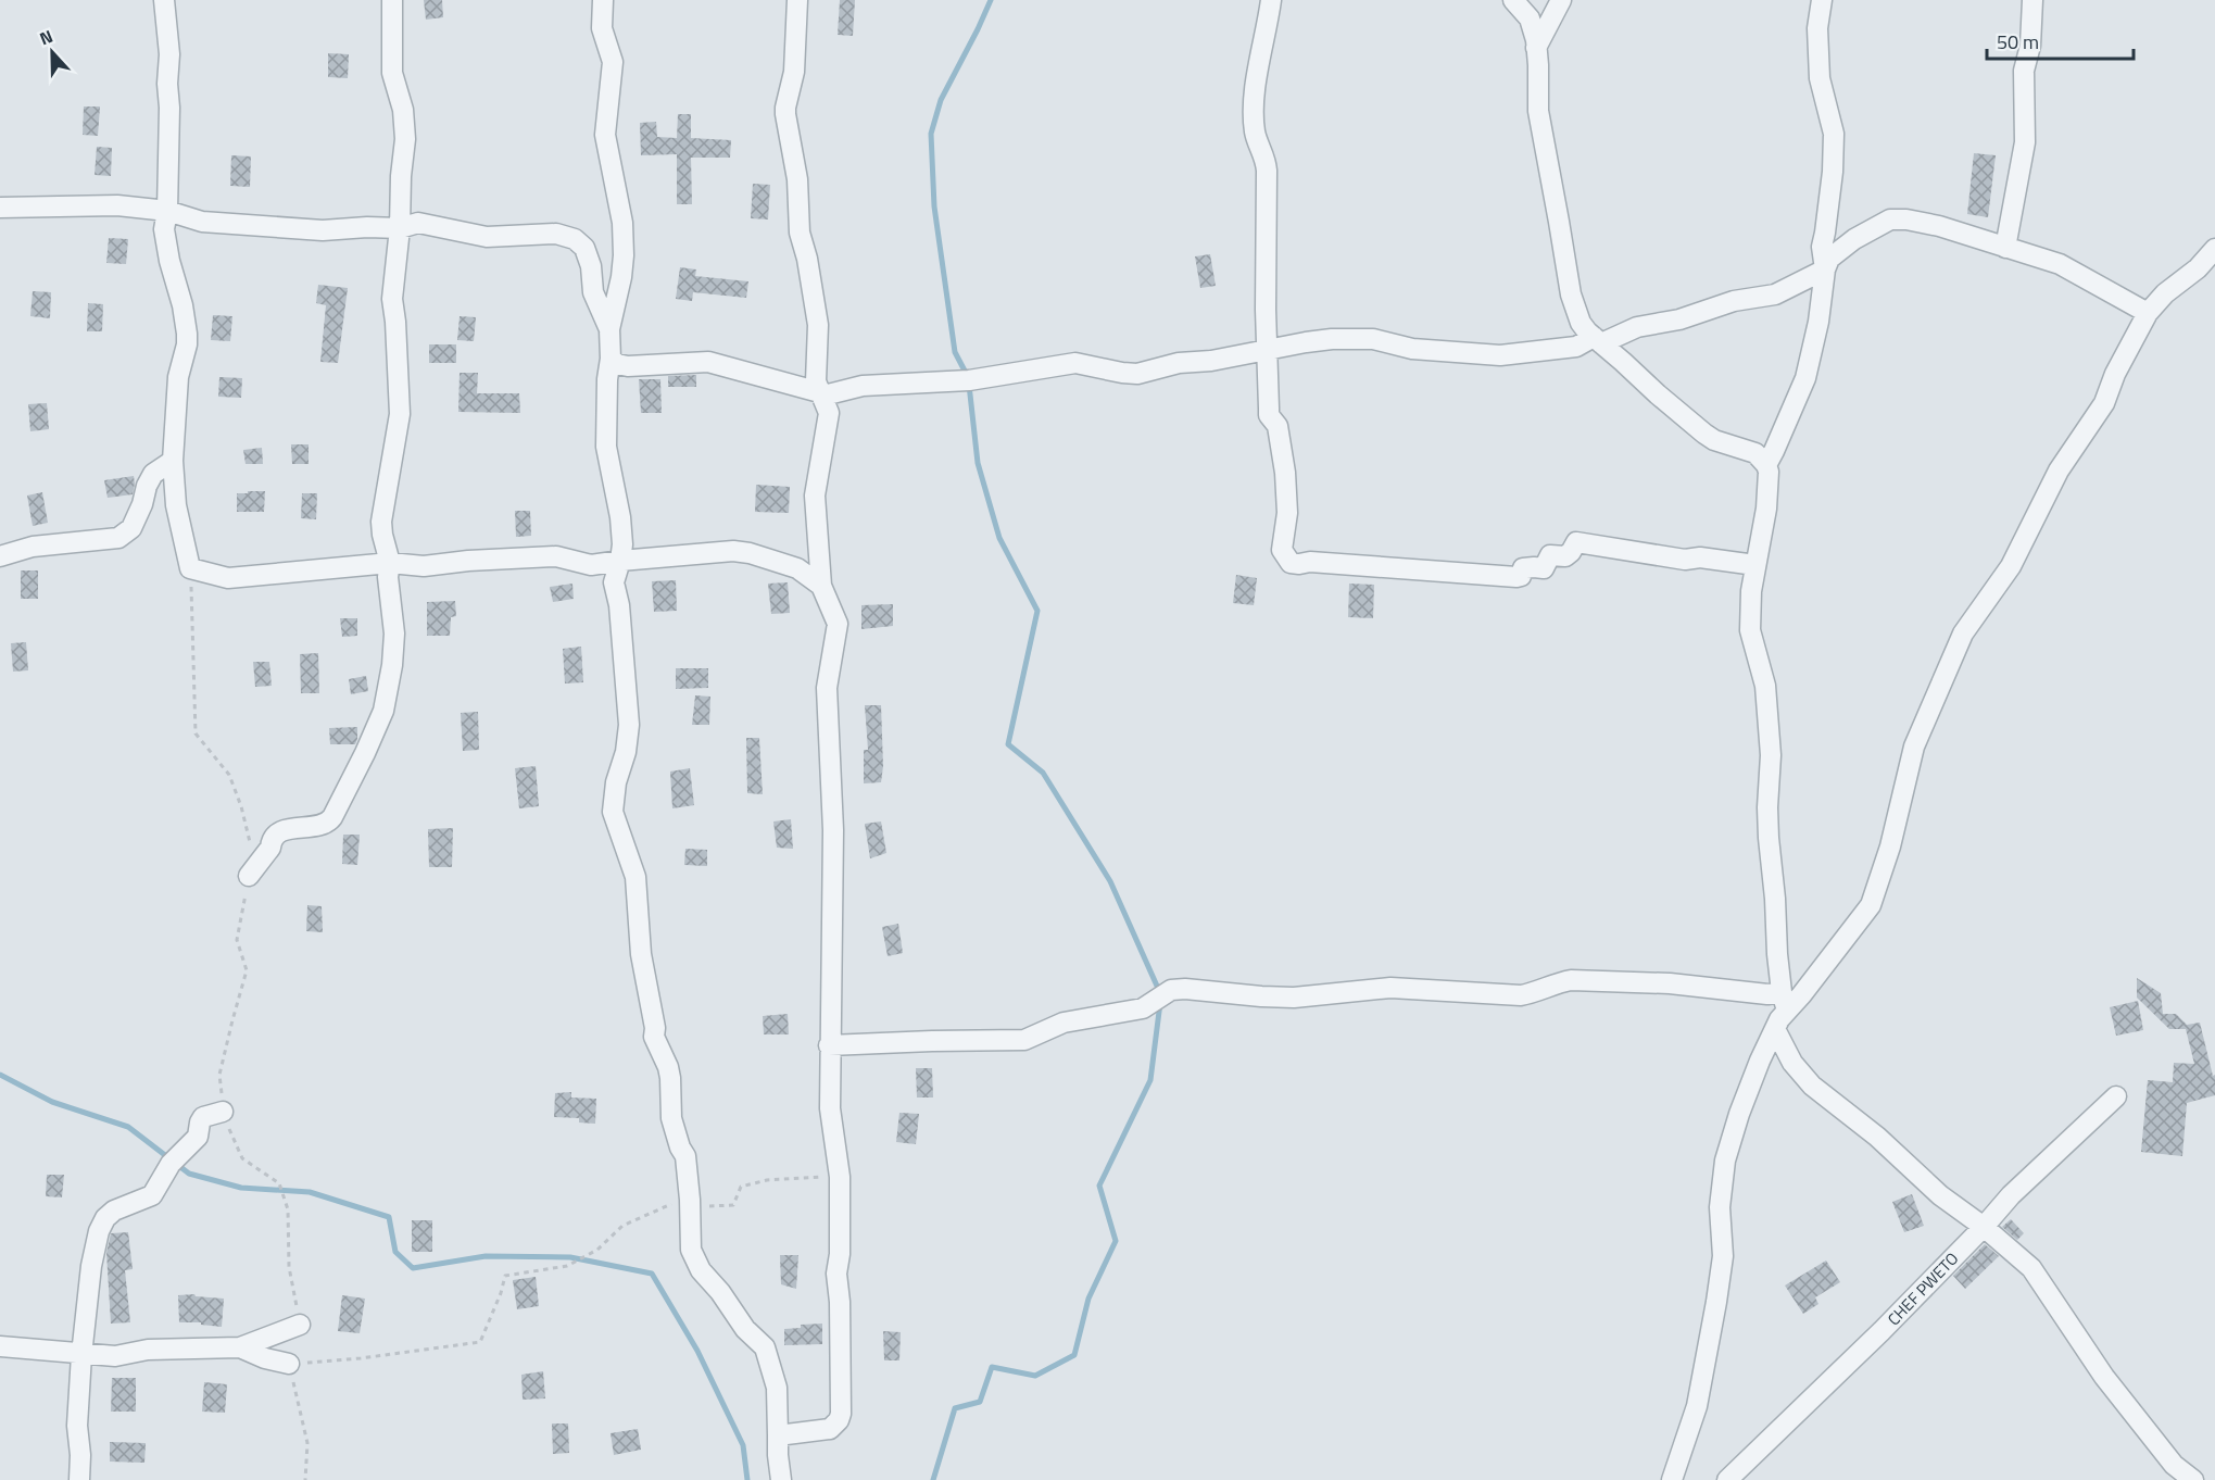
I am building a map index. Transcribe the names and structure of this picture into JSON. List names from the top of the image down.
{
  "streets": {
    "street": ["CHEF PWETO"]
  },
  "scale_bar": "50 m",
  "north": "top"
}
